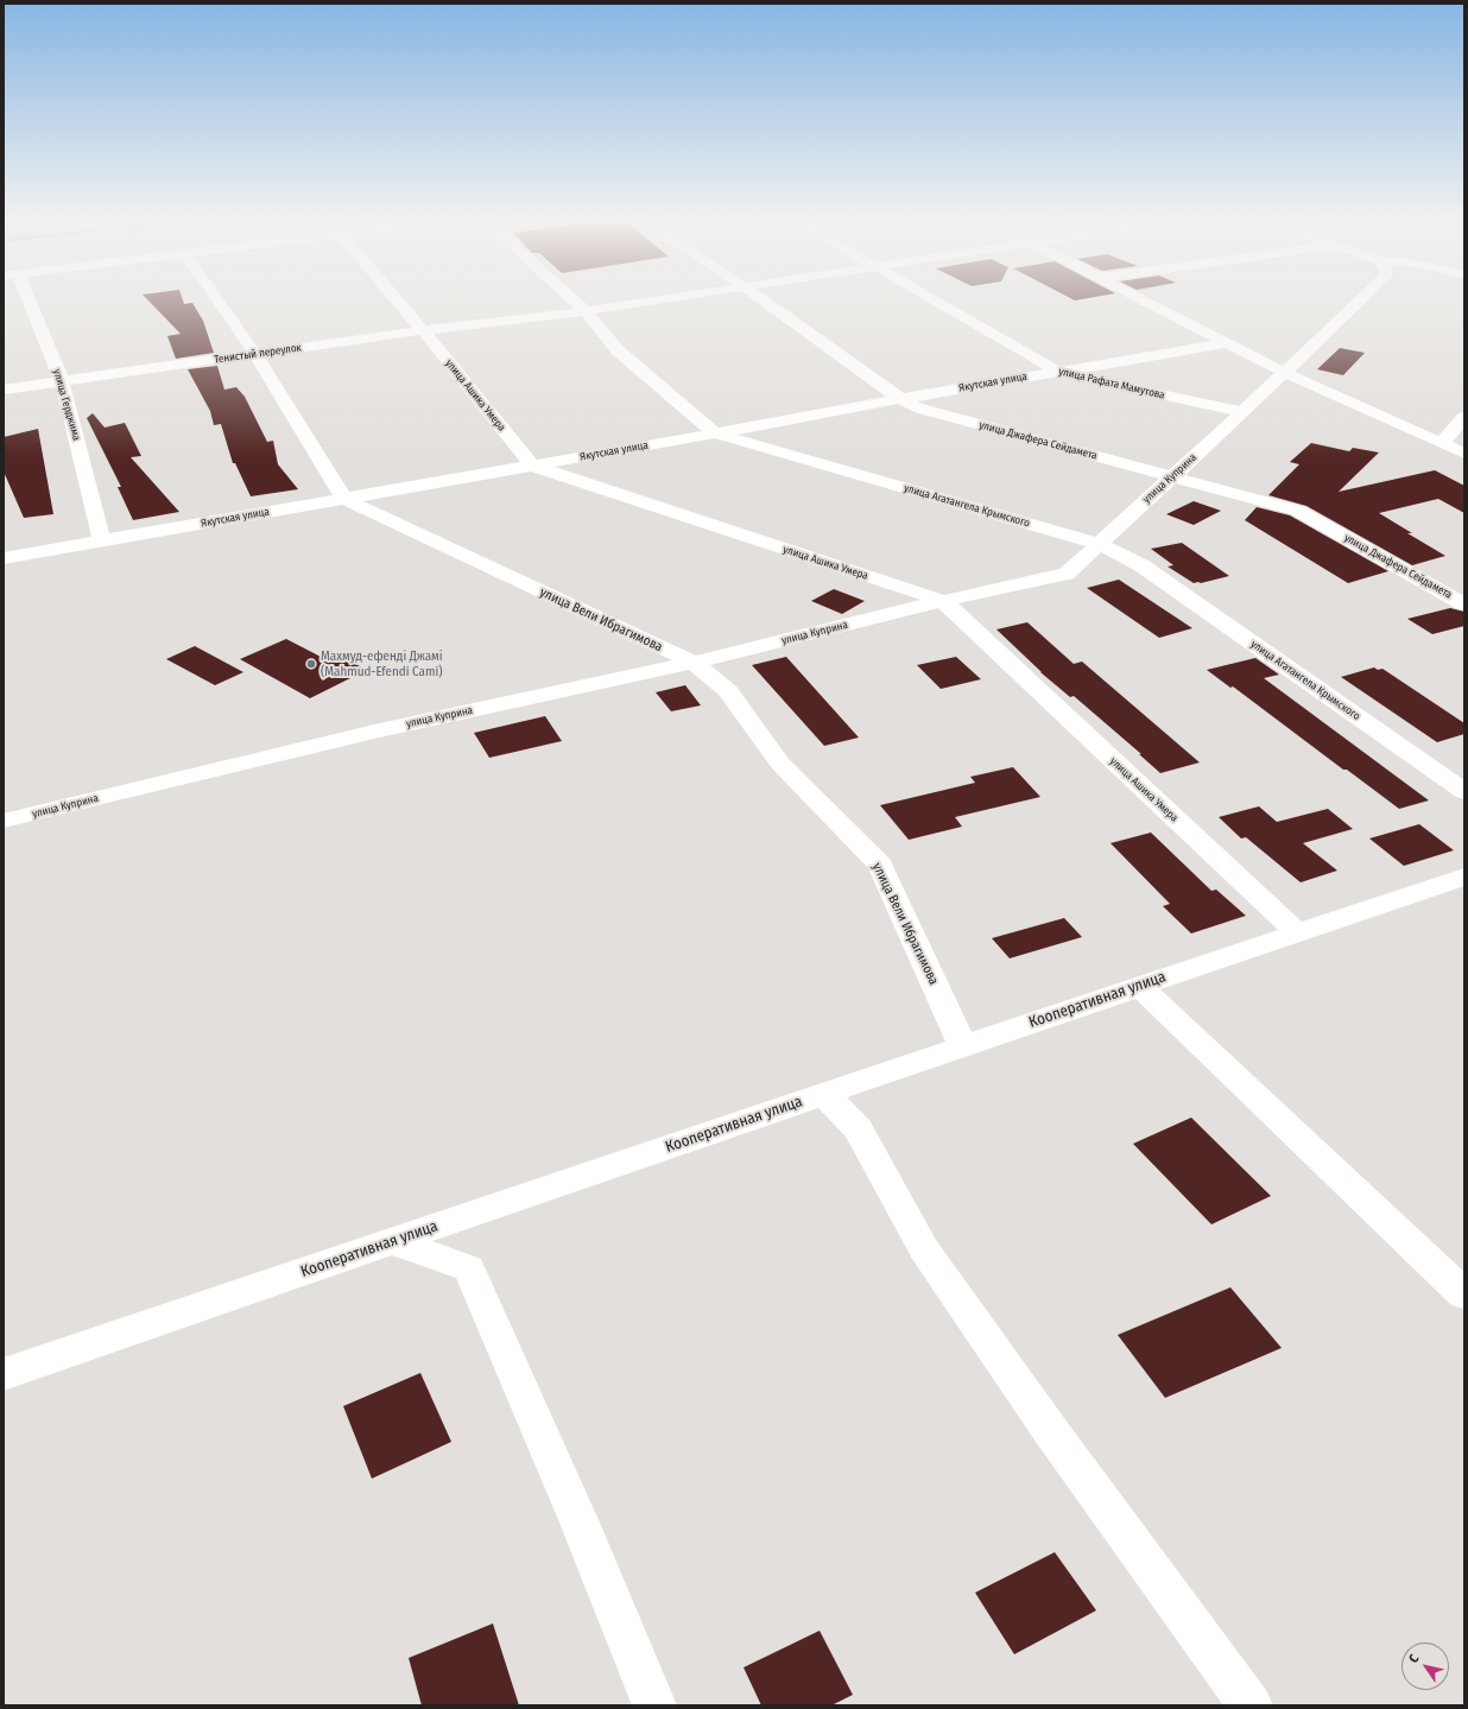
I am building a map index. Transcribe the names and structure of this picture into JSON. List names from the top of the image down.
{
  "streets": {
    "street": [
      "Тенистый переулок",
      "Якутская улица",
      "улица Рафата Мамутова",
      "улица Ашика Умера",
      "улица Герджима",
      "улица Джафера Сейдамета",
      "улица Куприна",
      "улица Агатангела Крымского",
      "улица Вели Ибрагимова",
      "Кооперативная улица"
    ]
  },
  "crossings": [
    ["Тенистый переулок", "улица Ашика Умера"],
    ["Тенистый переулок", "улица Герджима"],
    ["Тенистый переулок", "улица Агатангела Крымского"],
    ["Якутская улица", "улица Рафата Мамутова"],
    ["Якутская улица", "улица Ашика Умера"],
    ["Якутская улица", "улица Герджима"],
    ["Якутская улица", "улица Джафера Сейдамета"],
    ["Якутская улица", "улица Агатангела Крымского"],
    ["Якутская улица", "улица Вели Ибрагимова"],
    ["улица Рафата Мамутова", "улица Куприна"],
    ["улица Ашика Умера", "улица Куприна"],
    ["улица Ашика Умера", "Кооперативная улица"],
    ["улица Джафера Сейдамета", "улица Куприна"],
    ["улица Куприна", "улица Агатангела Крымского"],
    ["улица Куприна", "улица Вели Ибрагимова"],
    ["улица Вели Ибрагимова", "Кооперативная улица"]
  ],
  "places": ["Махмуд-ефенді Джамі (Mahmud-Efendi Cami)"],
  "north": "top left"
}
